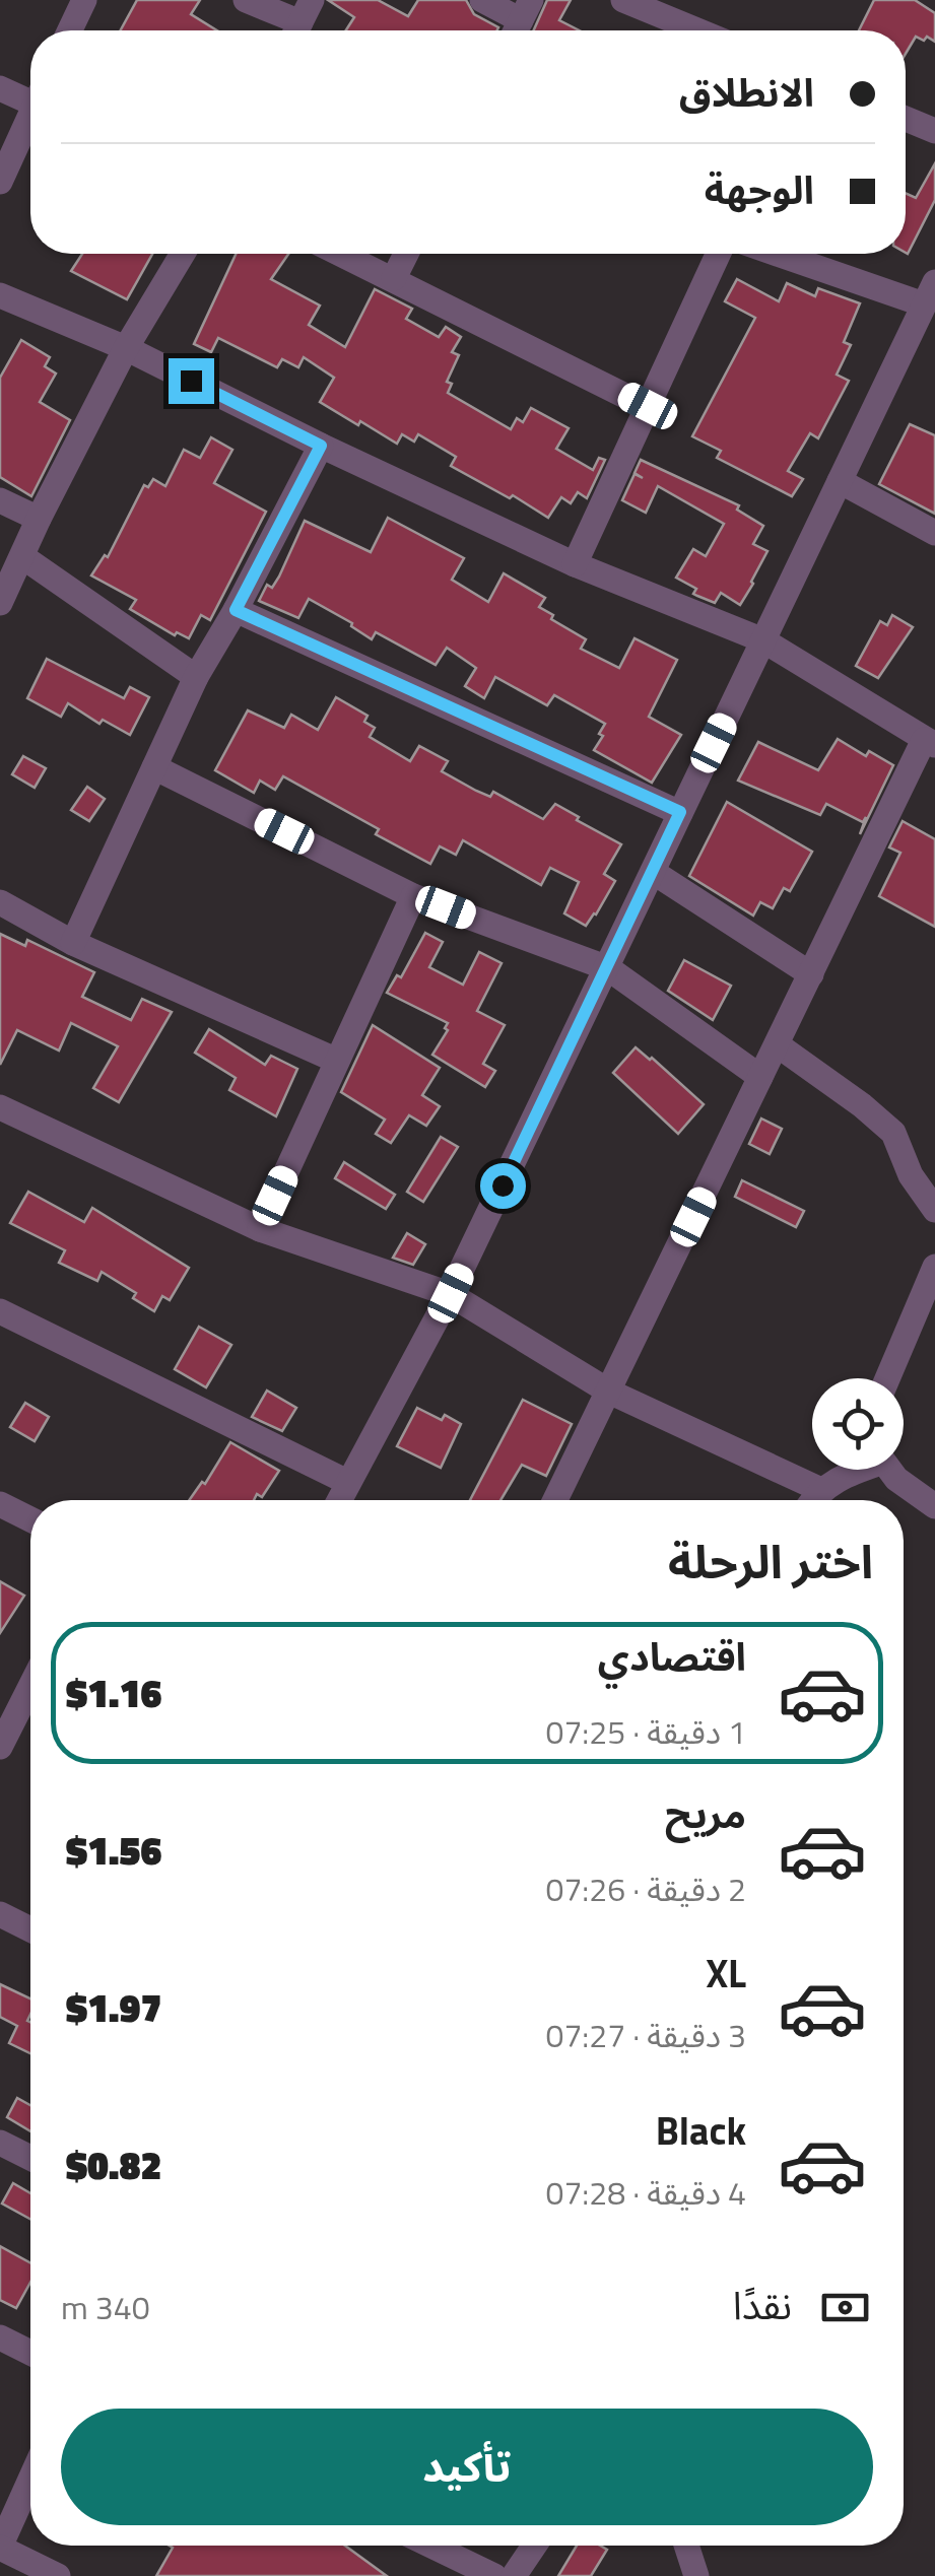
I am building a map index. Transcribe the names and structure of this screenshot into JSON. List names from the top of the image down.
{
  "page": {
    "banner": ["الانطلاق", "الوجهة"],
    "heading": "اختر الرحلة",
    "list": [
      {
        "name": "اقتصادي",
        "note": "1 دقيقة · 07:25",
        "value": "$1.16"
      },
      {
        "name": "مريح",
        "note": "2 دقيقة · 07:26",
        "value": "$1.56"
      },
      {
        "name": "XL",
        "note": "3 دقيقة · 07:27",
        "value": "$1.97"
      },
      {
        "name": "Black",
        "note": "4 دقيقة · 07:28",
        "value": "$0.82"
      }
    ],
    "pay": ["نقدًا", "340 m"],
    "buttons": "تأكيد"
  }
}
